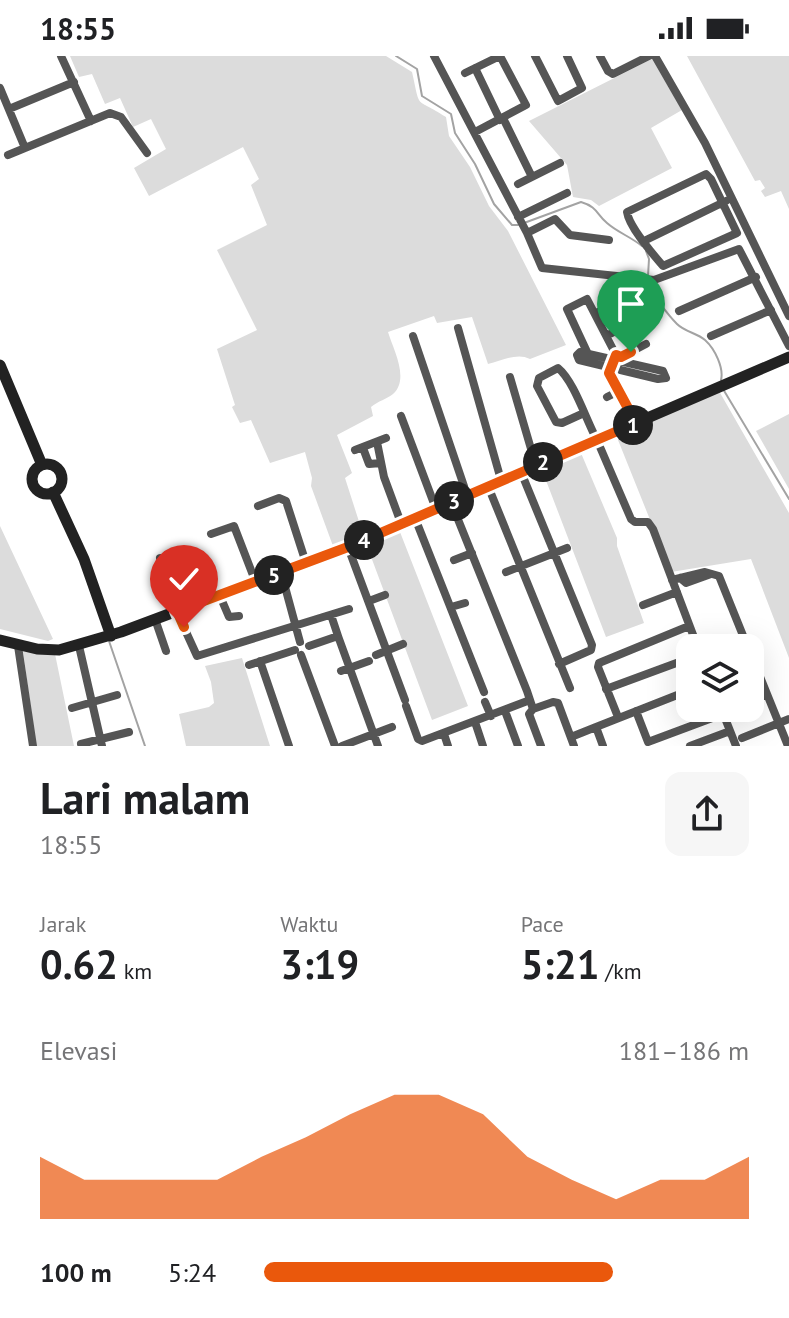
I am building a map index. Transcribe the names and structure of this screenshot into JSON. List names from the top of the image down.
{
  "page": {
    "status": "18:55",
    "pins": [
      "1",
      "2",
      "3",
      "4",
      "5"
    ],
    "heading": ["Lari malam", "18:55"],
    "stats": [
      ["Jarak", "0.62 km"],
      ["Waktu", "3:19"],
      ["Pace", "5:21 /km"]
    ],
    "chart": ["Elevasi", "181–186 m"],
    "list": [
      {
        "name": "100 m",
        "note": "5:24"
      }
    ]
  }
}
